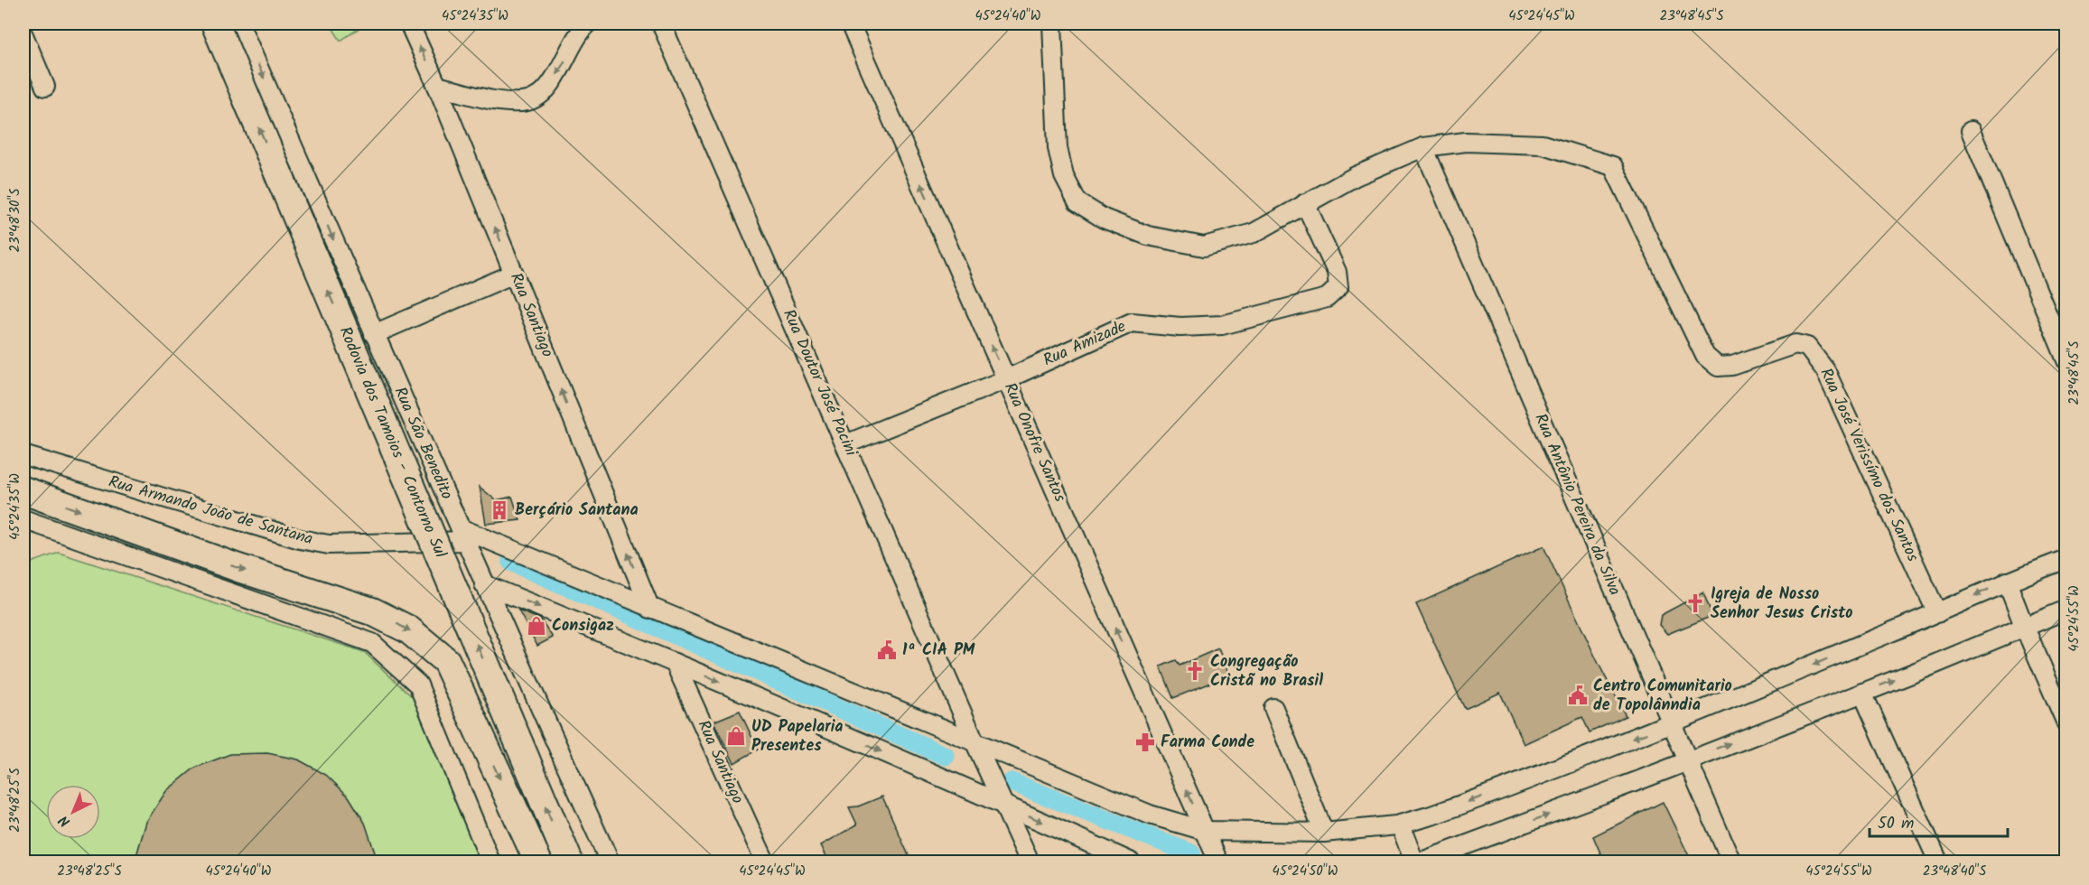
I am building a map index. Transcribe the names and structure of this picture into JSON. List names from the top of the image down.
{
  "streets": {
    "highway": ["Rodovia dos Tamoios - Contorno Sul"],
    "street": [
      "Rua Santiago",
      "Rua Amizade",
      "Rua Doutor José Pacini",
      "Rua Onofre Santos",
      "Rua São Benedito",
      "Rua José Verissímo dos Santos",
      "Rua Antônio Pereira da Silva",
      "Rua Armando João de Santana"
    ]
  },
  "crossings": [
    ["Rua Amizade", "Rua Doutor José Pacini"],
    ["Rua Amizade", "Rua Onofre Santos"],
    ["Rua São Benedito", "Rua Armando João de Santana"],
    ["Rua José Verissímo dos Santos", "Rua Antônio Pereira da Silva"]
  ],
  "one_way": [
    "Rua Santiago",
    "Rodovia dos Tamoios - Contorno Sul",
    "Rua Onofre Santos",
    "Rua São Benedito"
  ],
  "places": {
    "building": ["Berçário Santana"],
    "church": ["Igreja de Nosso Senhor Jesus Cristo", "Congregação Cristã no Brasil"],
    "shop": ["Consigaz", "UD Papelaria Presentes"],
    "public building": ["1ª CIA PM", "Centro Comunitario de Topolânndia"],
    "pharmacy": ["Farma Conde"]
  },
  "scale_bar": "50 m",
  "north": "bottom left",
  "coordinates": [
    "45°24'35\"W",
    "45°24'40\"W",
    "45°24'45\"W",
    "23°48'45\"S",
    "23°48'30\"S",
    "45°24'55\"W",
    "23°48'25\"S",
    "45°24'50\"W",
    "23°48'40\"S"
  ]
}
